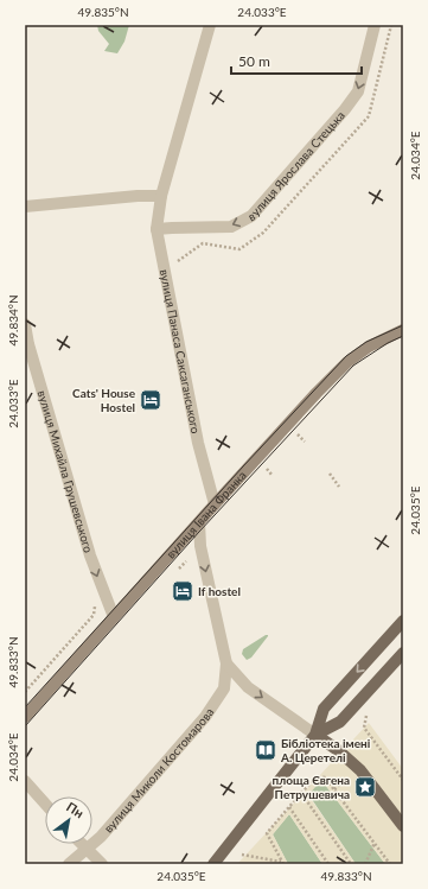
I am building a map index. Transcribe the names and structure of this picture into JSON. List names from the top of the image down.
{
  "streets": {
    "main road": ["вулиця Івана Франка"],
    "street": [
      "вулиця Ярослава Стецька",
      "вулиця Панаса Саксаганського",
      "вулиця Михайла Грушевського",
      "вулиця Миколи Костомарова"
    ]
  },
  "crossings": [
    ["вулиця Ярослава Стецька", "вулиця Панаса Саксаганського"],
    ["вулиця Панаса Саксаганського", "вулиця Івана Франка"],
    ["вулиця Михайла Грушевського", "вулиця Івана Франка"],
    ["вулиця Івана Франка", "вулиця Миколи Костомарова"]
  ],
  "one_way": ["вулиця Ярослава Стецька", "вулиця Михайла Грушевського", "вулиця Миколи Костомарова"],
  "places": {
    "hotel": ["Cats' House Hostel", "If hostel"],
    "library": ["Бібліотека імені А. Церетелі"],
    "place": ["площа Євгена Петрушевича"]
  },
  "scale_bar": "50 m",
  "north": "top right",
  "coordinates": [
    "49.835°N",
    "24.033°E",
    "24.034°E",
    "49.834°N",
    "24.035°E",
    "49.833°N"
  ]
}
